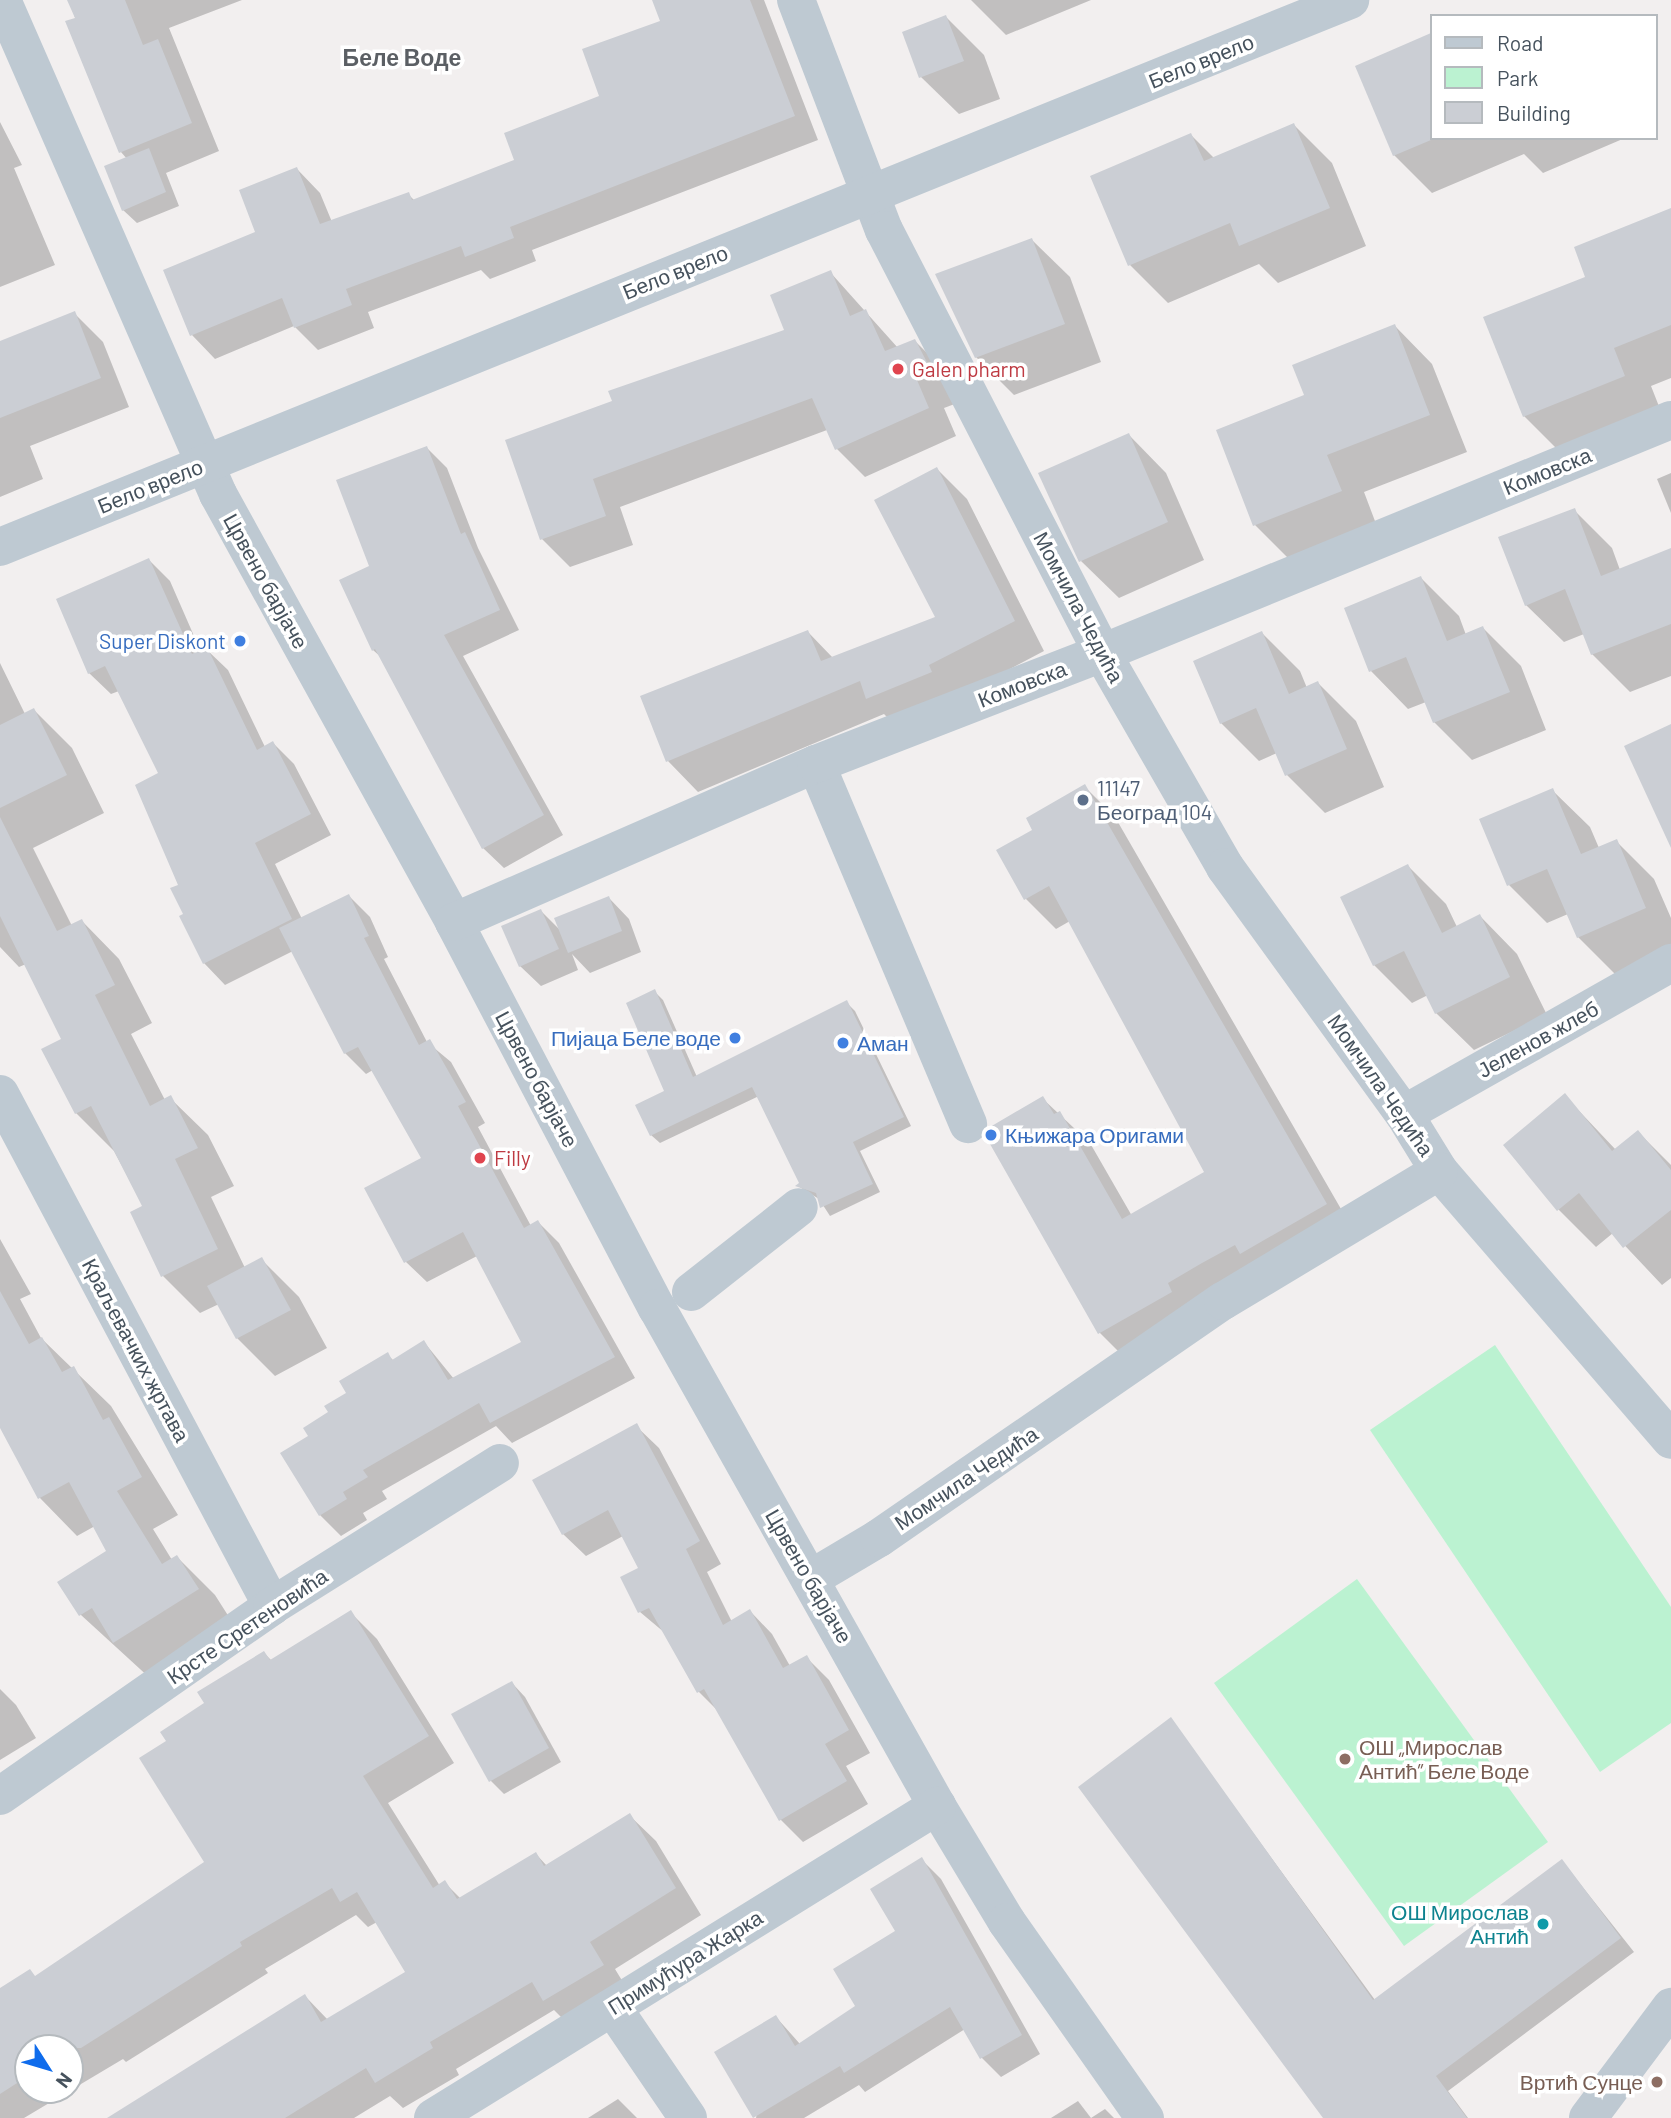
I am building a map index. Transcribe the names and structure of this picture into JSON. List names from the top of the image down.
{
  "streets": {
    "street": [
      "Бело врело",
      "Комовска",
      "Црвено барјаче",
      "Момчила Чедића",
      "Јеленов жлеб",
      "Краљевачких жртава",
      "Крсте Сретеновића",
      "Примућура Жарка"
    ]
  },
  "crossings": [
    ["Бело врело", "Црвено барјаче"],
    ["Бело врело", "Момчила Чедића"],
    ["Комовска", "Црвено барјаче"],
    ["Комовска", "Момчила Чедића"],
    ["Црвено барјаче", "Момчила Чедића"],
    ["Црвено барјаче", "Примућура Жарка"],
    ["Момчила Чедића", "Јеленов жлеб"],
    ["Краљевачких жртава", "Крсте Сретеновића"]
  ],
  "districts": ["Беле Воде"],
  "places": [
    "Galen pharm",
    "Super Diskont",
    "11147 Београд 104",
    "Пијаца Беле воде",
    "Аман",
    "Књижара Оригами",
    "Filly",
    "ОШ „Мирослав Антић” Беле Воде",
    "ОШ Мирослав Антић",
    "Вртић Сунце"
  ],
  "legend": ["Road", "Park", "Building"],
  "north": "bottom right"
}
